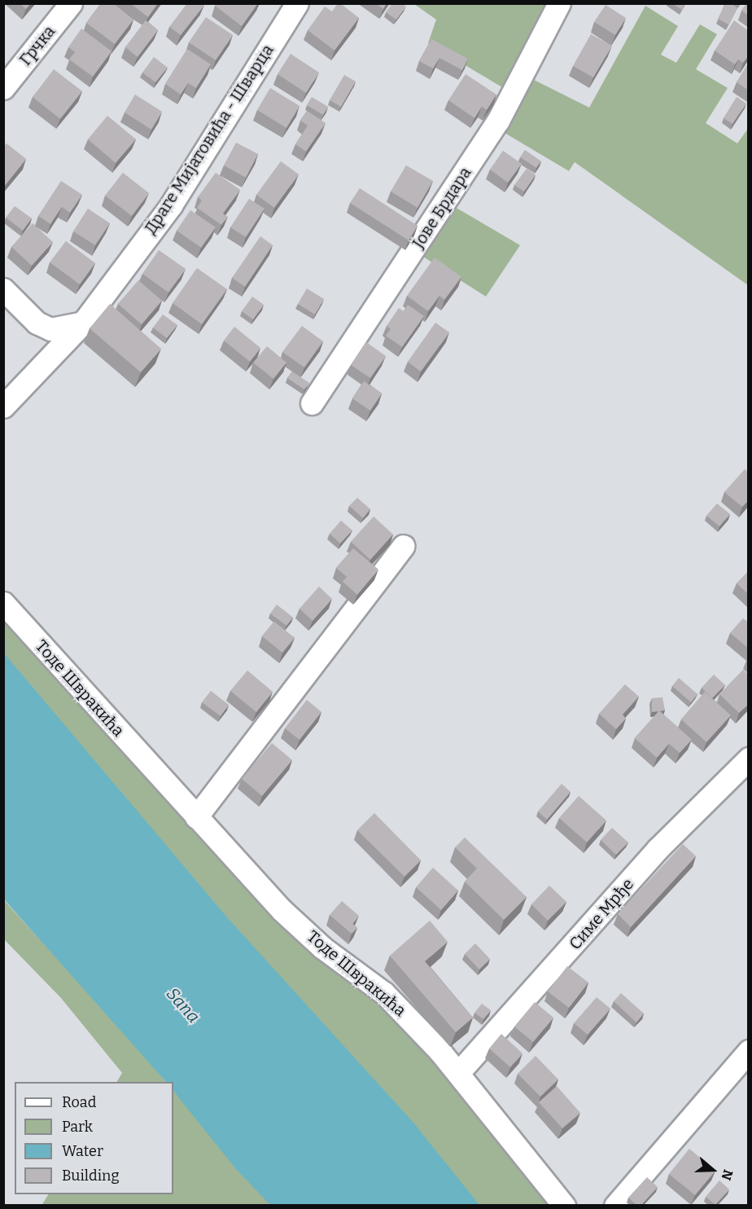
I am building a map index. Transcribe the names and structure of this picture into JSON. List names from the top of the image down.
{
  "streets": {
    "street": [
      "Грчка",
      "Драге Мијатовића - Шварца",
      "Јове Брдара",
      "Тоде Швракића",
      "Симе Мрђе"
    ]
  },
  "crossings": [
    ["Тоде Швракића", "Симе Мрђе"]
  ],
  "water": ["Sana"],
  "legend": [
    "Road",
    "Park",
    "Water",
    "Building"
  ],
  "north": "right"
}
